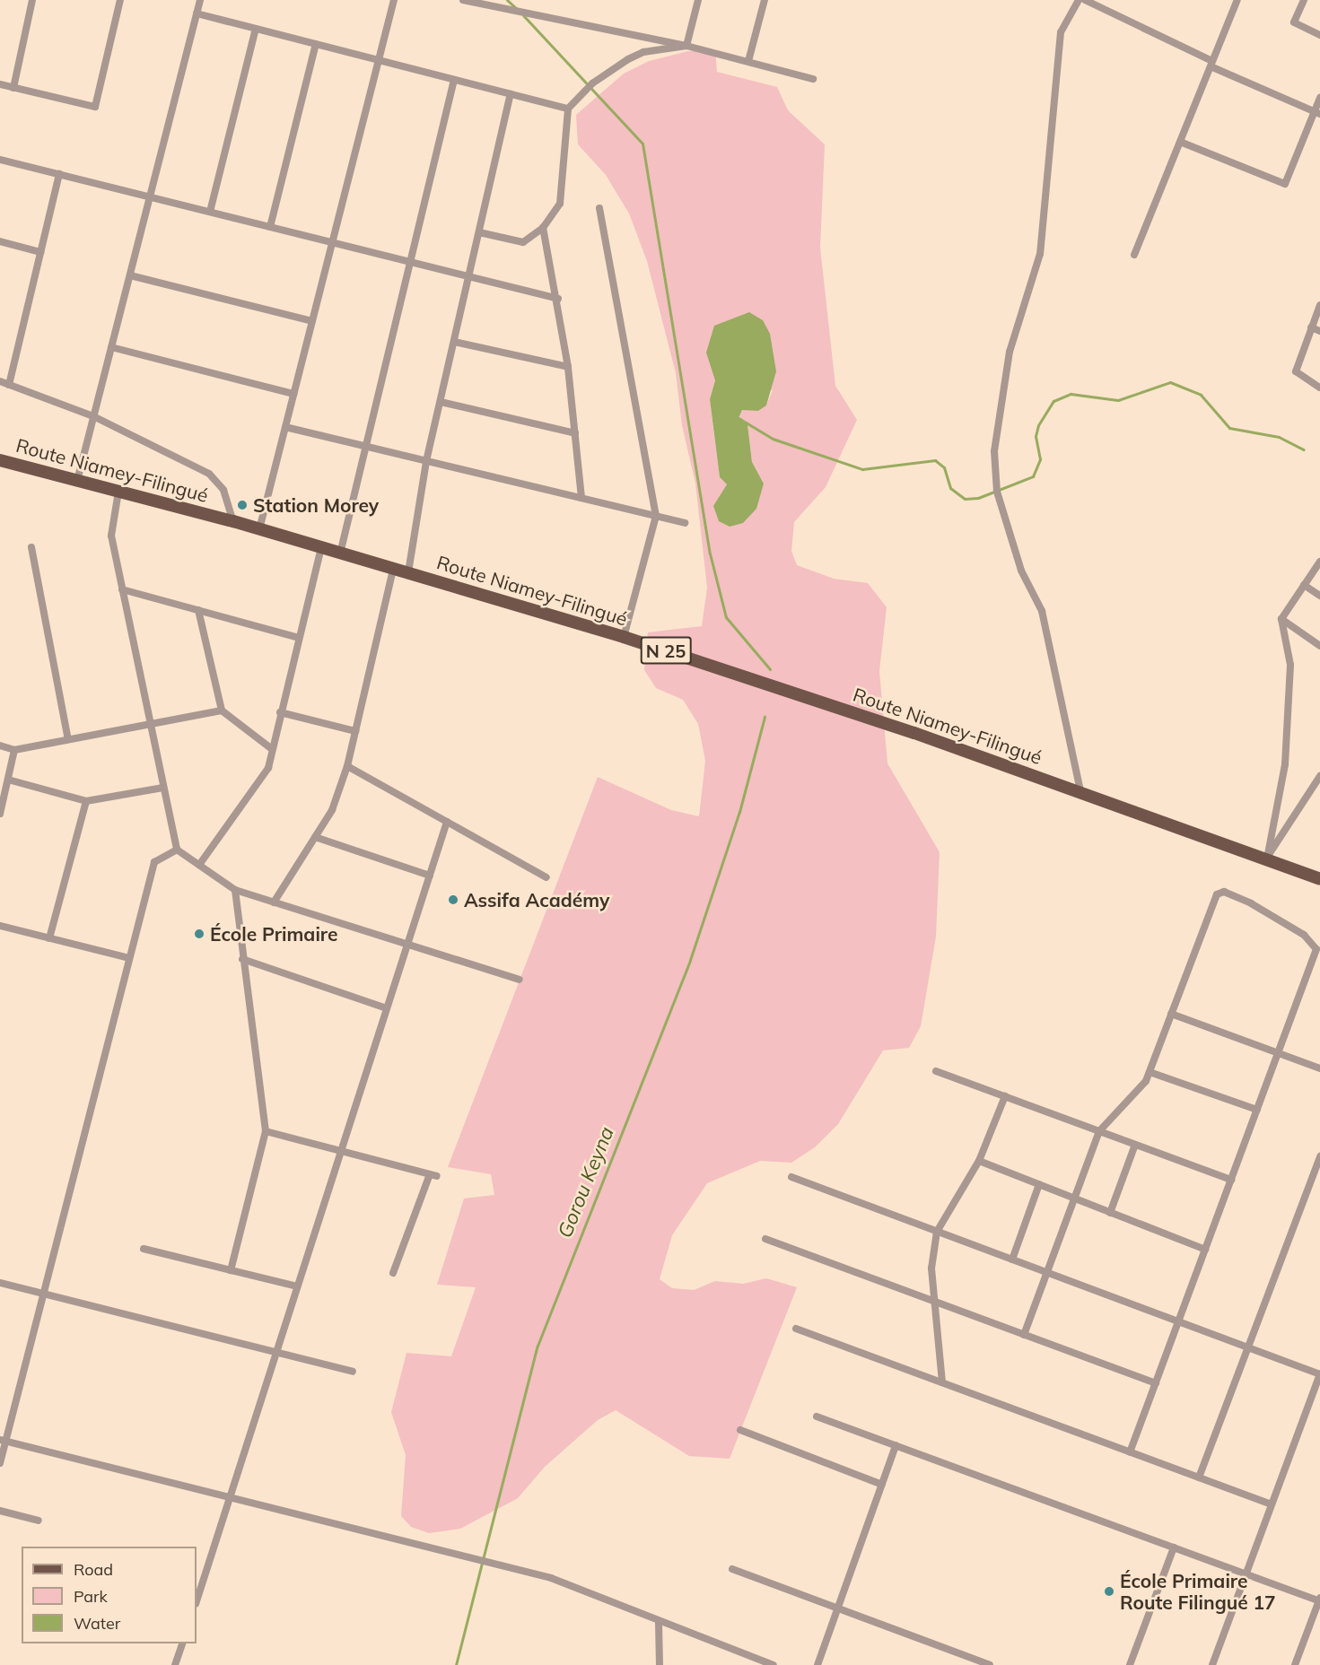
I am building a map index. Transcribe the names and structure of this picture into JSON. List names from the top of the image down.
{
  "streets": {
    "main road": ["Route Niamey-Filingué", "N 25"]
  },
  "water": ["Gorou Keyna"],
  "places": [
    "Station Morey",
    "Assifa Académy",
    "École Primaire",
    "École Primaire Route Filingué 17"
  ],
  "legend": ["Road", "Park", "Water"]
}
